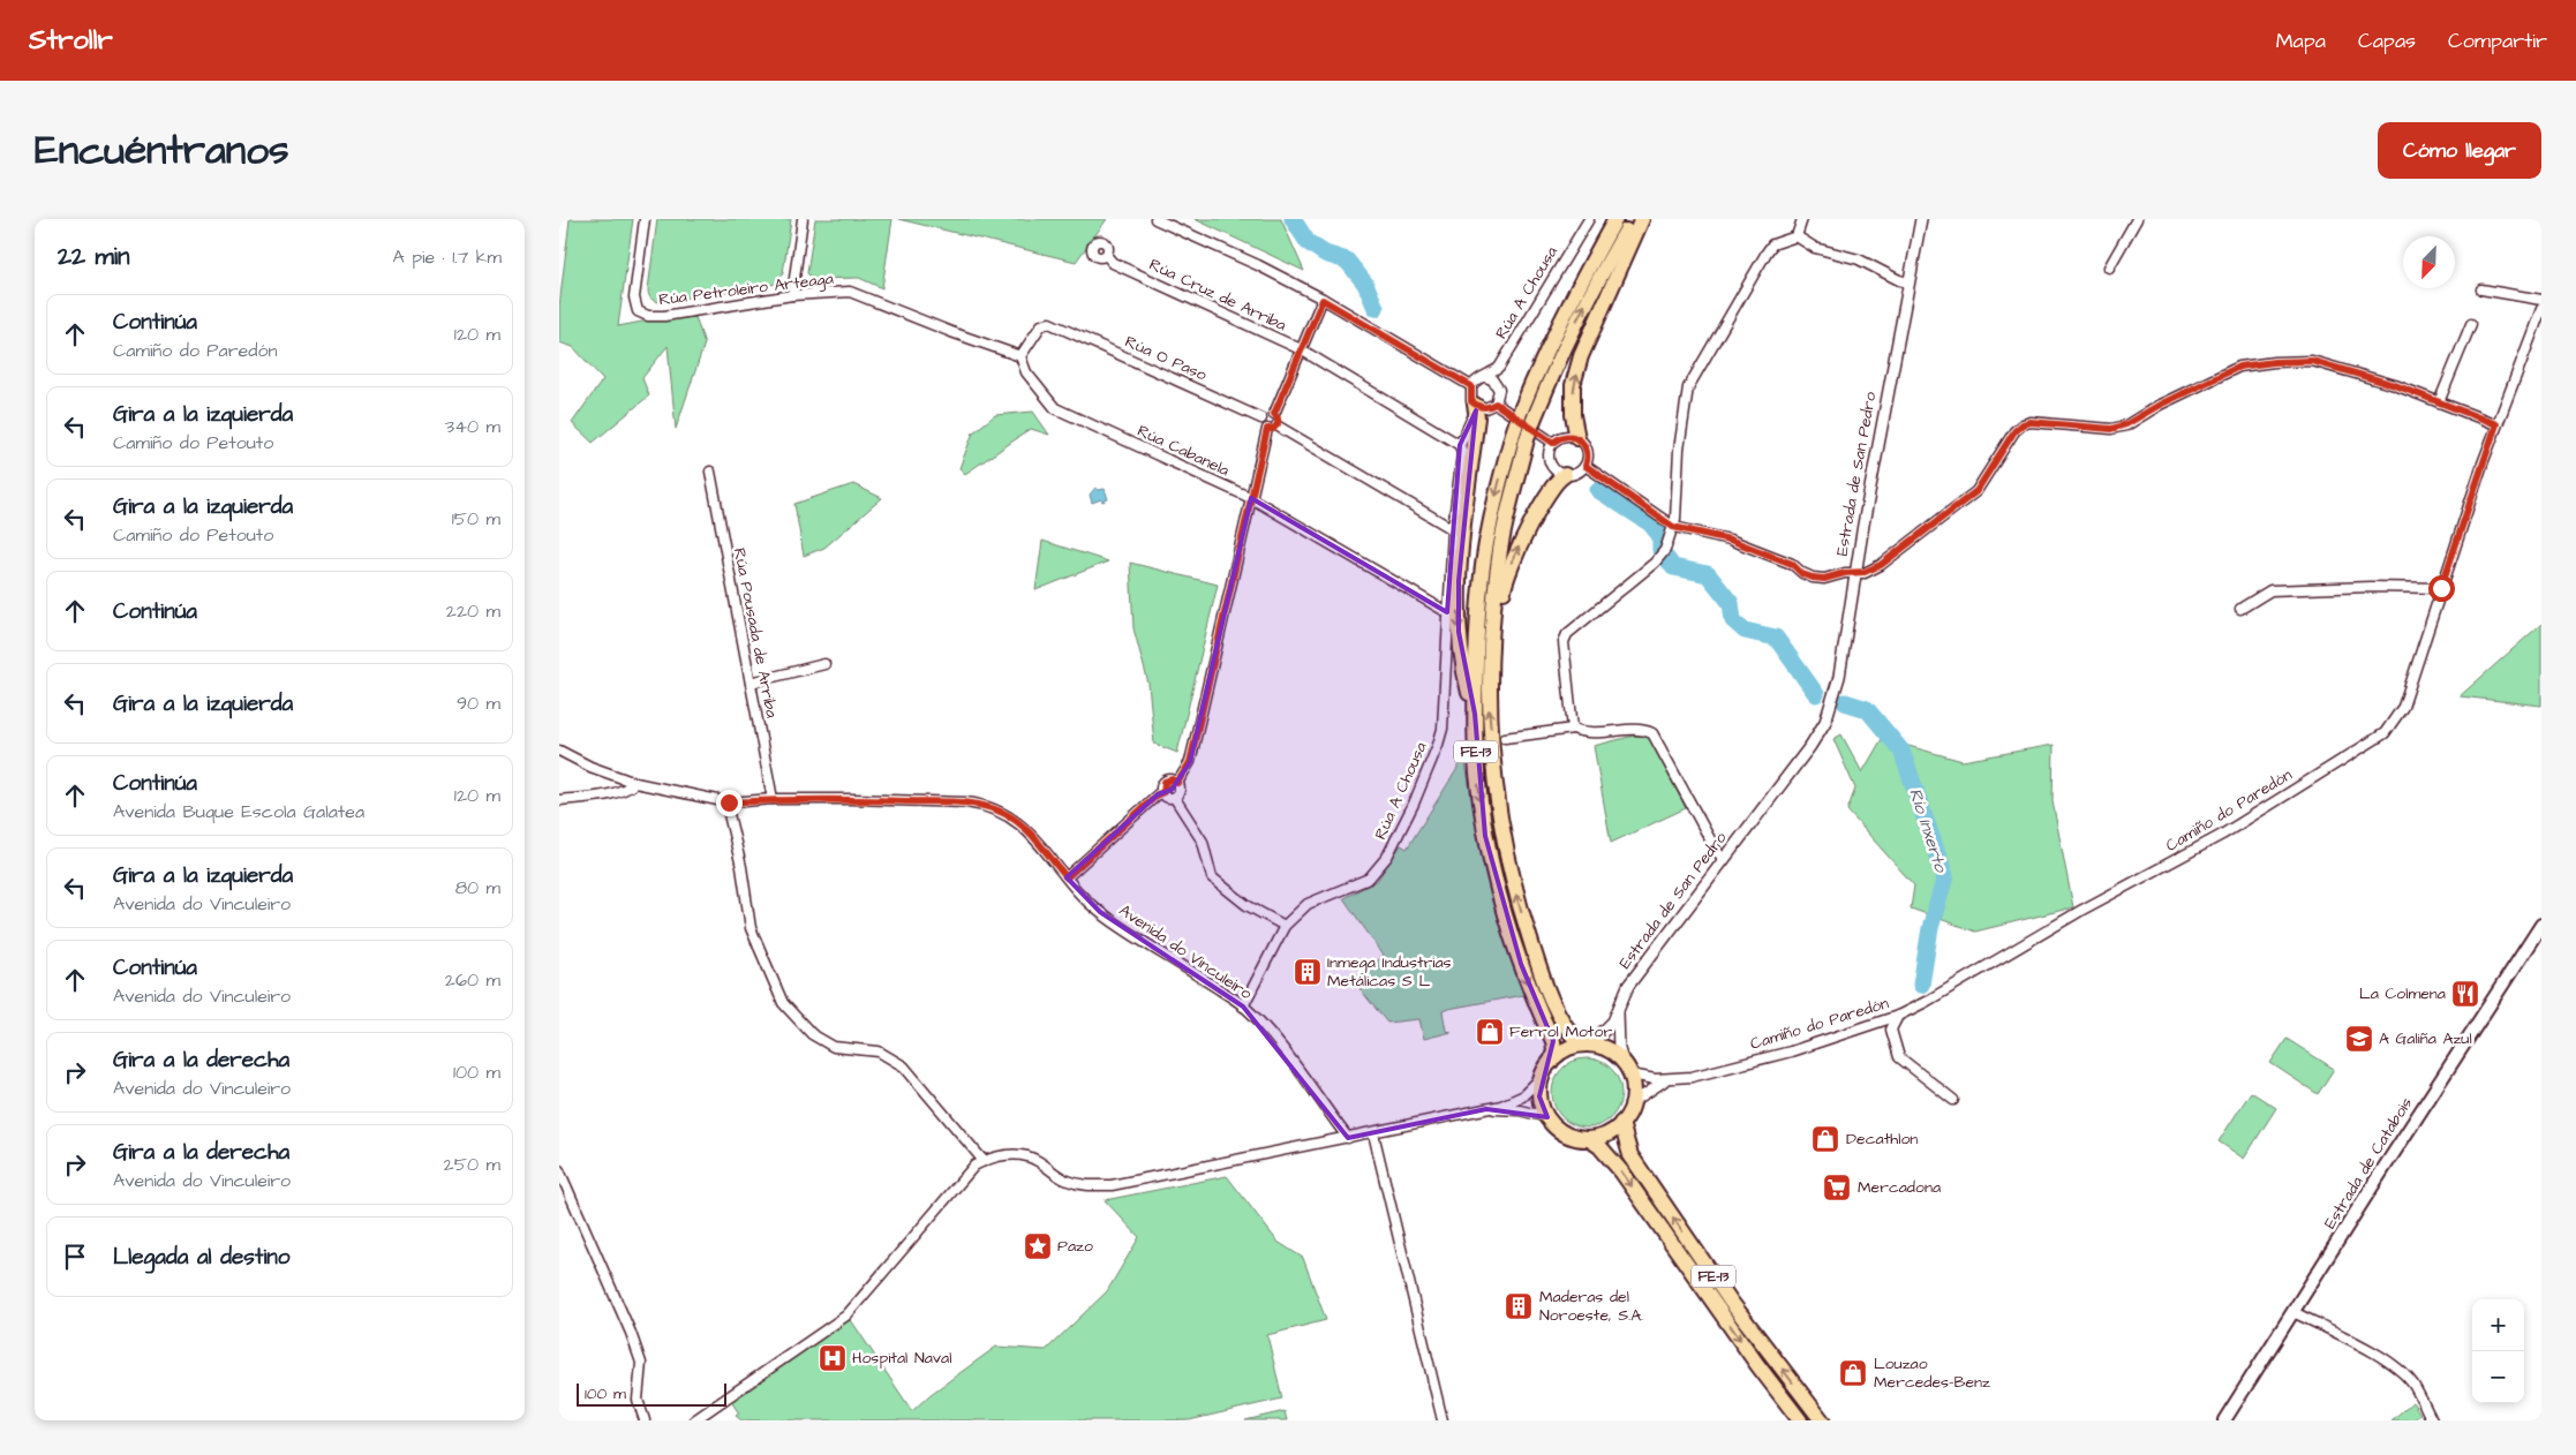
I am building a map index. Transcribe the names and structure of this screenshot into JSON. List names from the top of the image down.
{
  "streets": {
    "highway": ["FE-13"],
    "main road": ["Estrada de Catabois"],
    "street": [
      "Rúa Petroleiro Arteaga",
      "Rúa A Chousa",
      "Rúa Cruz de Arriba",
      "Rúa O Paso",
      "Rúa Cabanela",
      "Estrada de San Pedro",
      "Rúa Pousada de Arriba",
      "Camiño do Paredón",
      "Avenida do Vinculeiro"
    ]
  },
  "crossings": [
    ["Rúa Petroleiro Arteaga", "Rúa O Paso"],
    ["Rúa Petroleiro Arteaga", "Rúa Cabanela"],
    ["Rúa A Chousa", "Rúa Cruz de Arriba"],
    ["Rúa A Chousa", "Rúa Cabanela"],
    ["Rúa A Chousa", "Avenida do Vinculeiro"],
    ["Rúa O Paso", "Rúa Cabanela"],
    ["Rúa Pousada de Arriba", "Avenida do Vinculeiro"]
  ],
  "water": ["Río Inxerto"],
  "places": {
    "building": ["Inmega Industrias Metálicas S L", "Maderas del Noroeste, S.A."],
    "restaurant": ["La Colmena"],
    "shop": ["Ferrol Motor", "Decathlon", "Louzao Mercedes-Benz"],
    "school or university": ["A Galiña Azul"],
    "supermarket": ["Mercadona"],
    "place": ["Pazo"],
    "hospital": ["Hospital Naval"]
  },
  "scale_bar": "100 m",
  "north": "bottom left",
  "page": {
    "header": "Strollr",
    "nav": ["Mapa", "Capas", "Compartir"],
    "title": "Encuéntranos",
    "buttons": "Cómo llegar",
    "heading": ["22 min", "A pie · 1.7 km"],
    "list": [
      ["Continúa", "Camiño do Paredón", "120 m"],
      ["Gira a la izquierda", "Camiño do Petouto", "340 m"],
      ["Gira a la izquierda", "Camiño do Petouto", "150 m"],
      ["Continúa", "220 m"],
      ["Gira a la izquierda", "90 m"],
      ["Continúa", "Avenida Buque Escola Galatea", "120 m"],
      ["Gira a la izquierda", "Avenida do Vinculeiro", "80 m"],
      ["Continúa", "Avenida do Vinculeiro", "260 m"],
      ["Gira a la derecha", "Avenida do Vinculeiro", "100 m"],
      ["Gira a la derecha", "Avenida do Vinculeiro", "250 m"],
      "Llegada al destino"
    ],
    "map_buttons": ["+", "−"],
    "scale": "100 m"
  }
}
